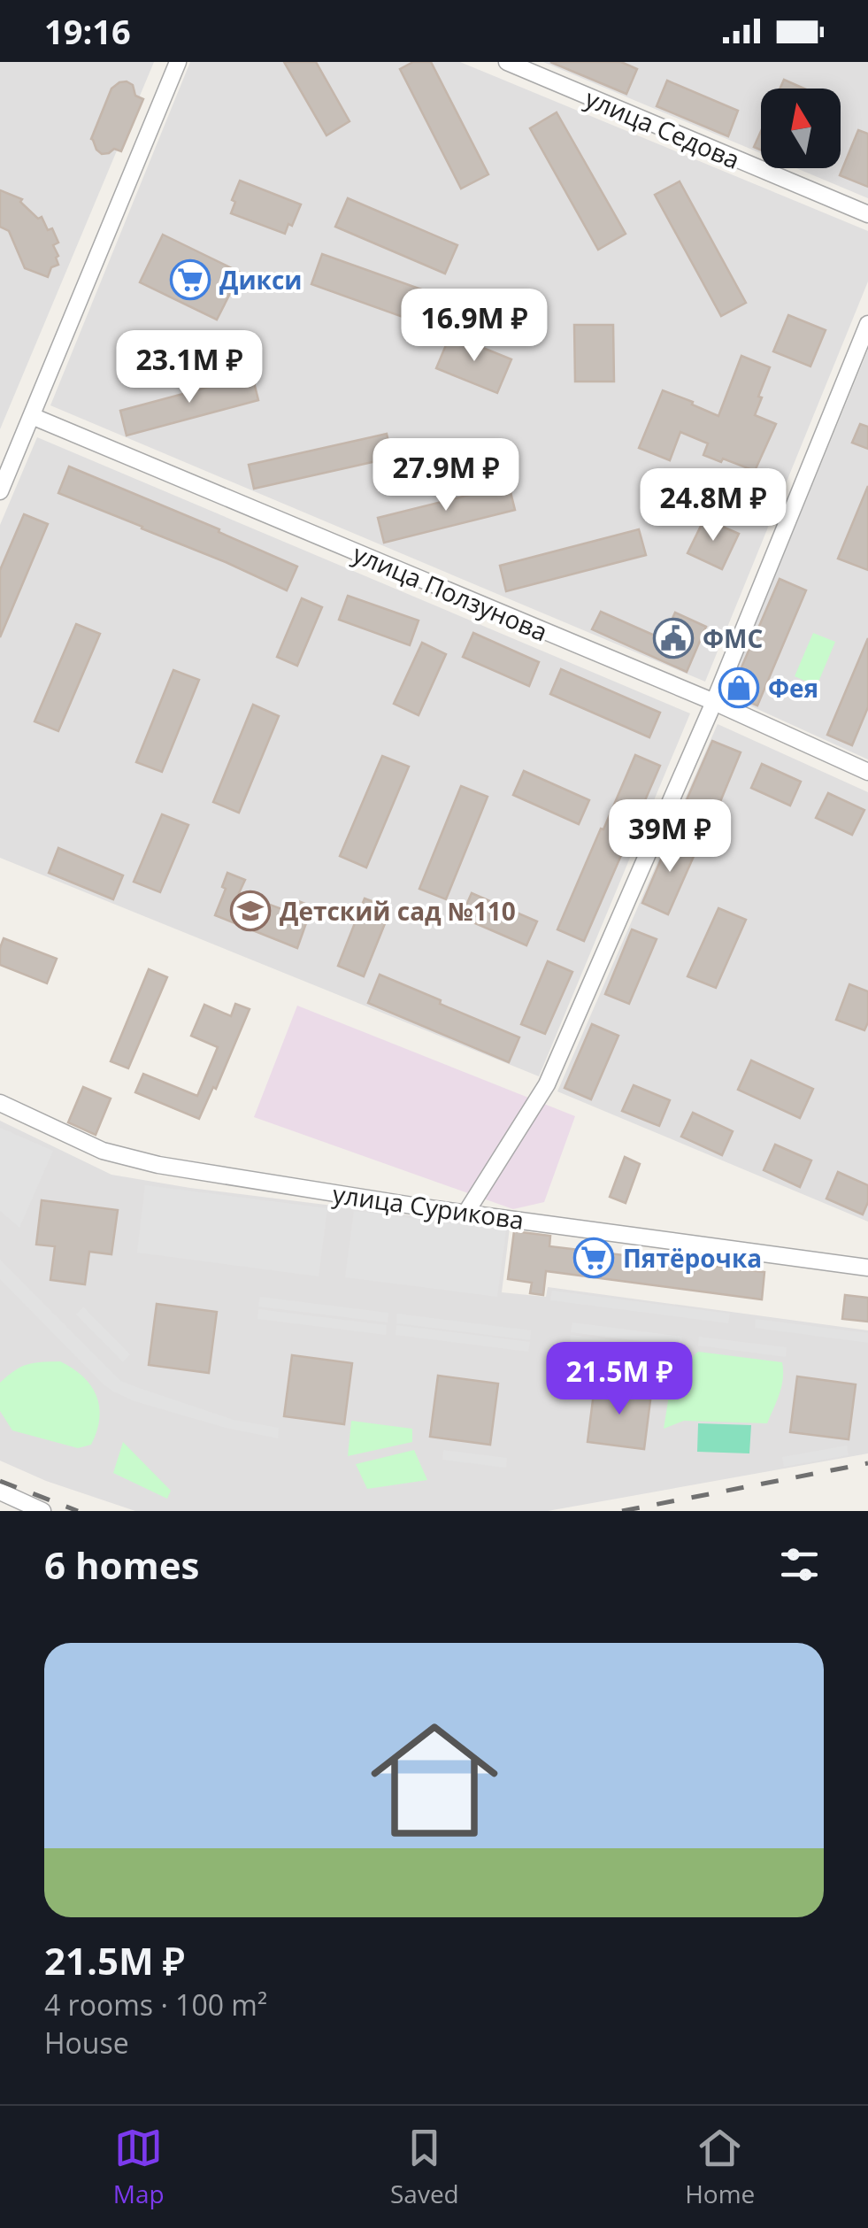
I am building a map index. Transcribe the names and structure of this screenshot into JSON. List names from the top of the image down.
{
  "streets": {
    "street": ["улица Седова", "улица Ползунова", "улица Сурикова"]
  },
  "places": {
    "supermarket": ["Дикси", "Пятёрочка"],
    "public building": ["ФМС"],
    "shop": ["Фея"],
    "school or university": ["Детский сад №110"]
  },
  "north": "top",
  "page": {
    "status": "19:16",
    "price": [
      "16.9M ₽",
      "23.1M ₽",
      "27.9M ₽",
      "24.8M ₽",
      "39M ₽",
      "21.5M ₽"
    ],
    "heading": "6 homes",
    "list": [
      {
        "name": "21.5M ₽",
        "note": "4 rooms · 100 m² · House"
      }
    ],
    "tabs": ["Map", "Saved", "Home"]
  }
}
